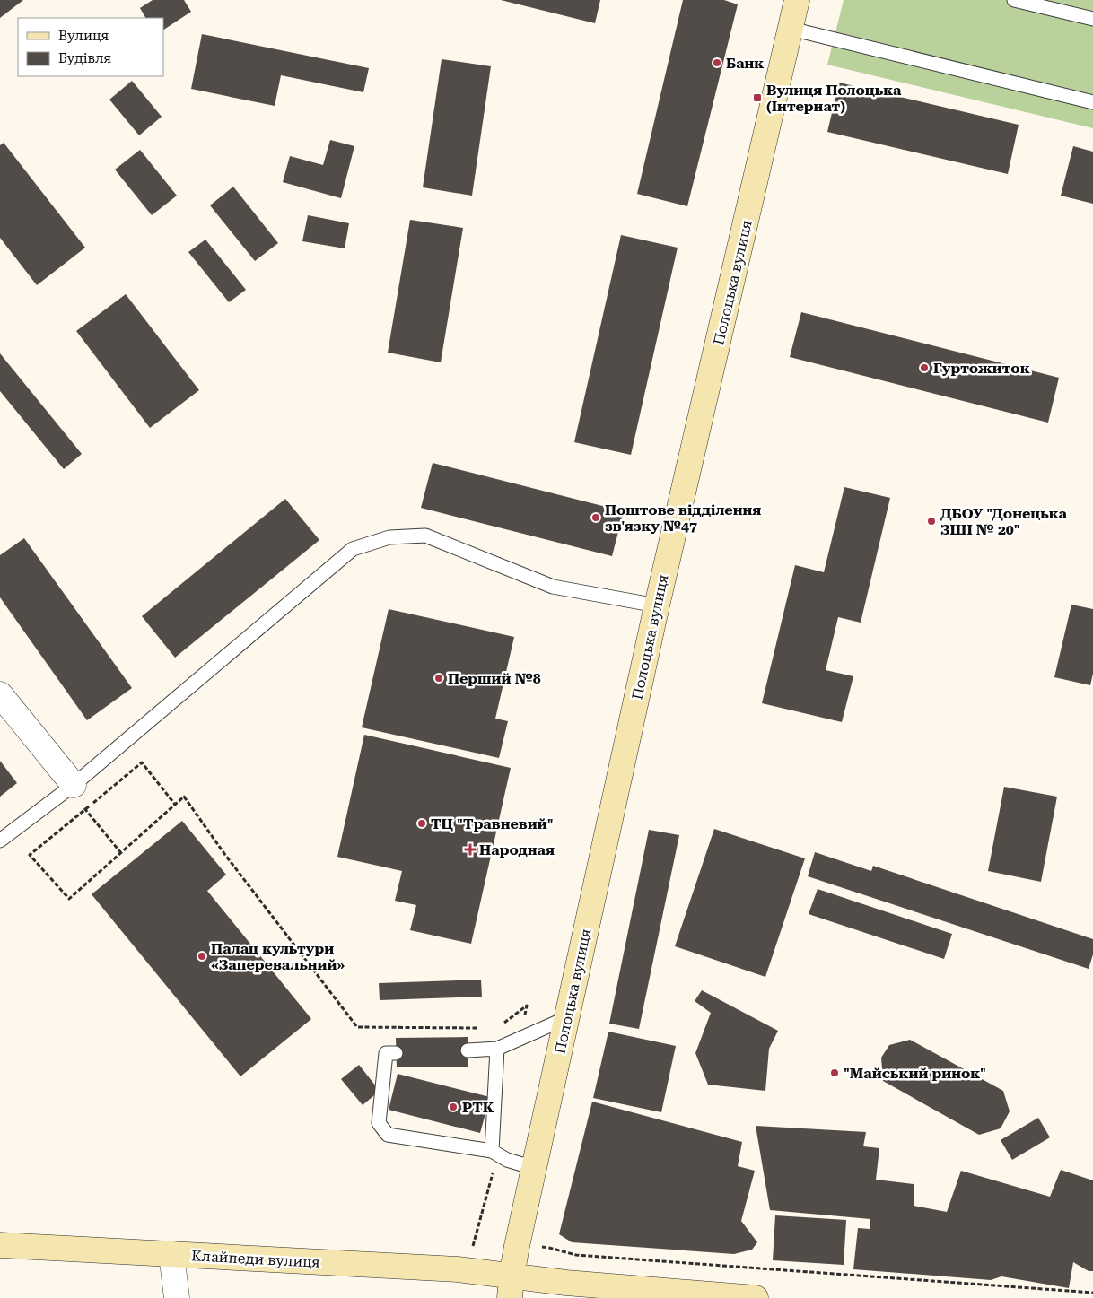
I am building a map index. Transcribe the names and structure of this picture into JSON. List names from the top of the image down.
{
  "streets": {
    "main road": ["Полоцька вулиця", "Клайпеди вулиця"]
  },
  "crossings": [
    ["Полоцька вулиця", "Клайпеди вулиця"]
  ],
  "places": {
    "other": [
      "Банк",
      "Гуртожиток",
      "Поштове відділення зв'язку №47",
      "ДБОУ \"Донецька ЗШІ № 20\"",
      "Перший №8",
      "ТЦ \"Травневий\"",
      "Палац культури «Заперевальний»",
      "\"Майський ринок\"",
      "РТК"
    ],
    "transit": ["Вулиця Полоцька (Інтернат)"],
    "health": ["Народная"]
  },
  "legend": ["Вулиця", "Будівля"]
}
